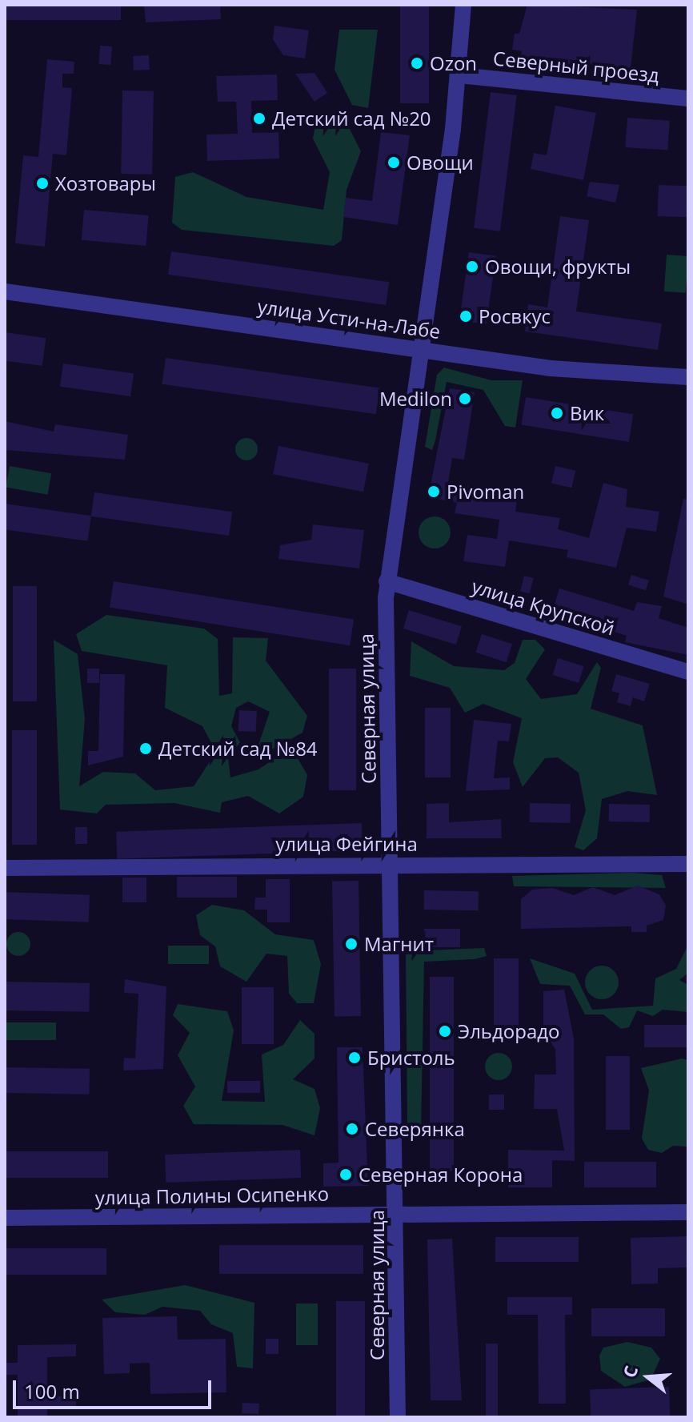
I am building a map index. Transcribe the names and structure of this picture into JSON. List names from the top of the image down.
{
  "streets": {
    "street": [
      "Северный проезд",
      "улица Усти-на-Лабе",
      "улица Крупской",
      "Северная улица",
      "улица Фейгина",
      "улица Полины Осипенко"
    ]
  },
  "crossings": [
    ["Северный проезд", "Северная улица"],
    ["улица Усти-на-Лабе", "Северная улица"],
    ["улица Крупской", "Северная улица"],
    ["Северная улица", "улица Фейгина"],
    ["Северная улица", "улица Полины Осипенко"]
  ],
  "places": [
    "Ozon",
    "Детский сад №20",
    "Овощи",
    "Хозтовары",
    "Овощи, фрукты",
    "Росвкус",
    "Medilon",
    "Вик",
    "Pivoman",
    "Детский сад №84",
    "Магнит",
    "Эльдорадо",
    "Бристоль",
    "Северянка",
    "Северная Корона"
  ],
  "scale_bar": "100 m",
  "north": "left"
}
